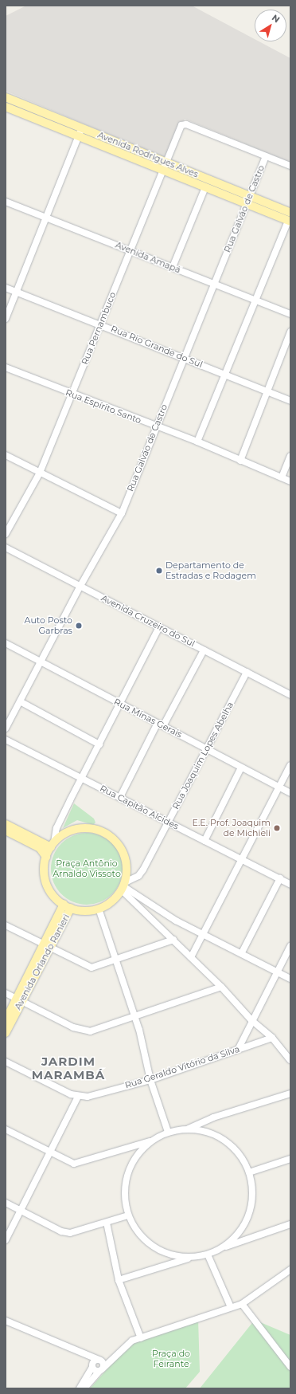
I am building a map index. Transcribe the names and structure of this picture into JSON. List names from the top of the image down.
{
  "streets": {
    "main road": ["Avenida Rodrigues Alves", "Avenida Orlando Ranieri"],
    "street": [
      "Rua Galvão de Castro",
      "Avenida Amapá",
      "Rua Pernambuco",
      "Rua Rio Grande do Sul",
      "Rua Espírito Santo",
      "Avenida Cruzeiro do Sul",
      "Rua Minas Gerais",
      "Rua Joaquim Lopes Abelha",
      "Rua Capitão Alcides",
      "Rua Geraldo Vitório da Silva"
    ]
  },
  "crossings": [
    ["Avenida Rodrigues Alves", "Rua Galvão de Castro"],
    ["Avenida Rodrigues Alves", "Rua Pernambuco"],
    ["Rua Galvão de Castro", "Avenida Amapá"],
    ["Rua Galvão de Castro", "Rua Pernambuco"],
    ["Rua Galvão de Castro", "Rua Rio Grande do Sul"],
    ["Rua Galvão de Castro", "Rua Espírito Santo"],
    ["Rua Galvão de Castro", "Avenida Cruzeiro do Sul"],
    ["Rua Galvão de Castro", "Rua Minas Gerais"],
    ["Avenida Amapá", "Rua Pernambuco"],
    ["Rua Pernambuco", "Rua Rio Grande do Sul"],
    ["Rua Pernambuco", "Rua Espírito Santo"],
    ["Avenida Cruzeiro do Sul", "Rua Joaquim Lopes Abelha"],
    ["Rua Minas Gerais", "Rua Joaquim Lopes Abelha"],
    ["Rua Joaquim Lopes Abelha", "Rua Capitão Alcides"],
    ["Rua Joaquim Lopes Abelha", "Avenida Orlando Ranieri"]
  ],
  "districts": ["JARDIM MARAMBÁ"],
  "parks": ["Praça Antônio Arnaldo Vissoto", "Praça do Feirante"],
  "places": ["Departamento de Estradas e Rodagem", "Auto Posto Garbras", "E.E. Prof. Joaquim de Michieli"],
  "north": "top right"
}
